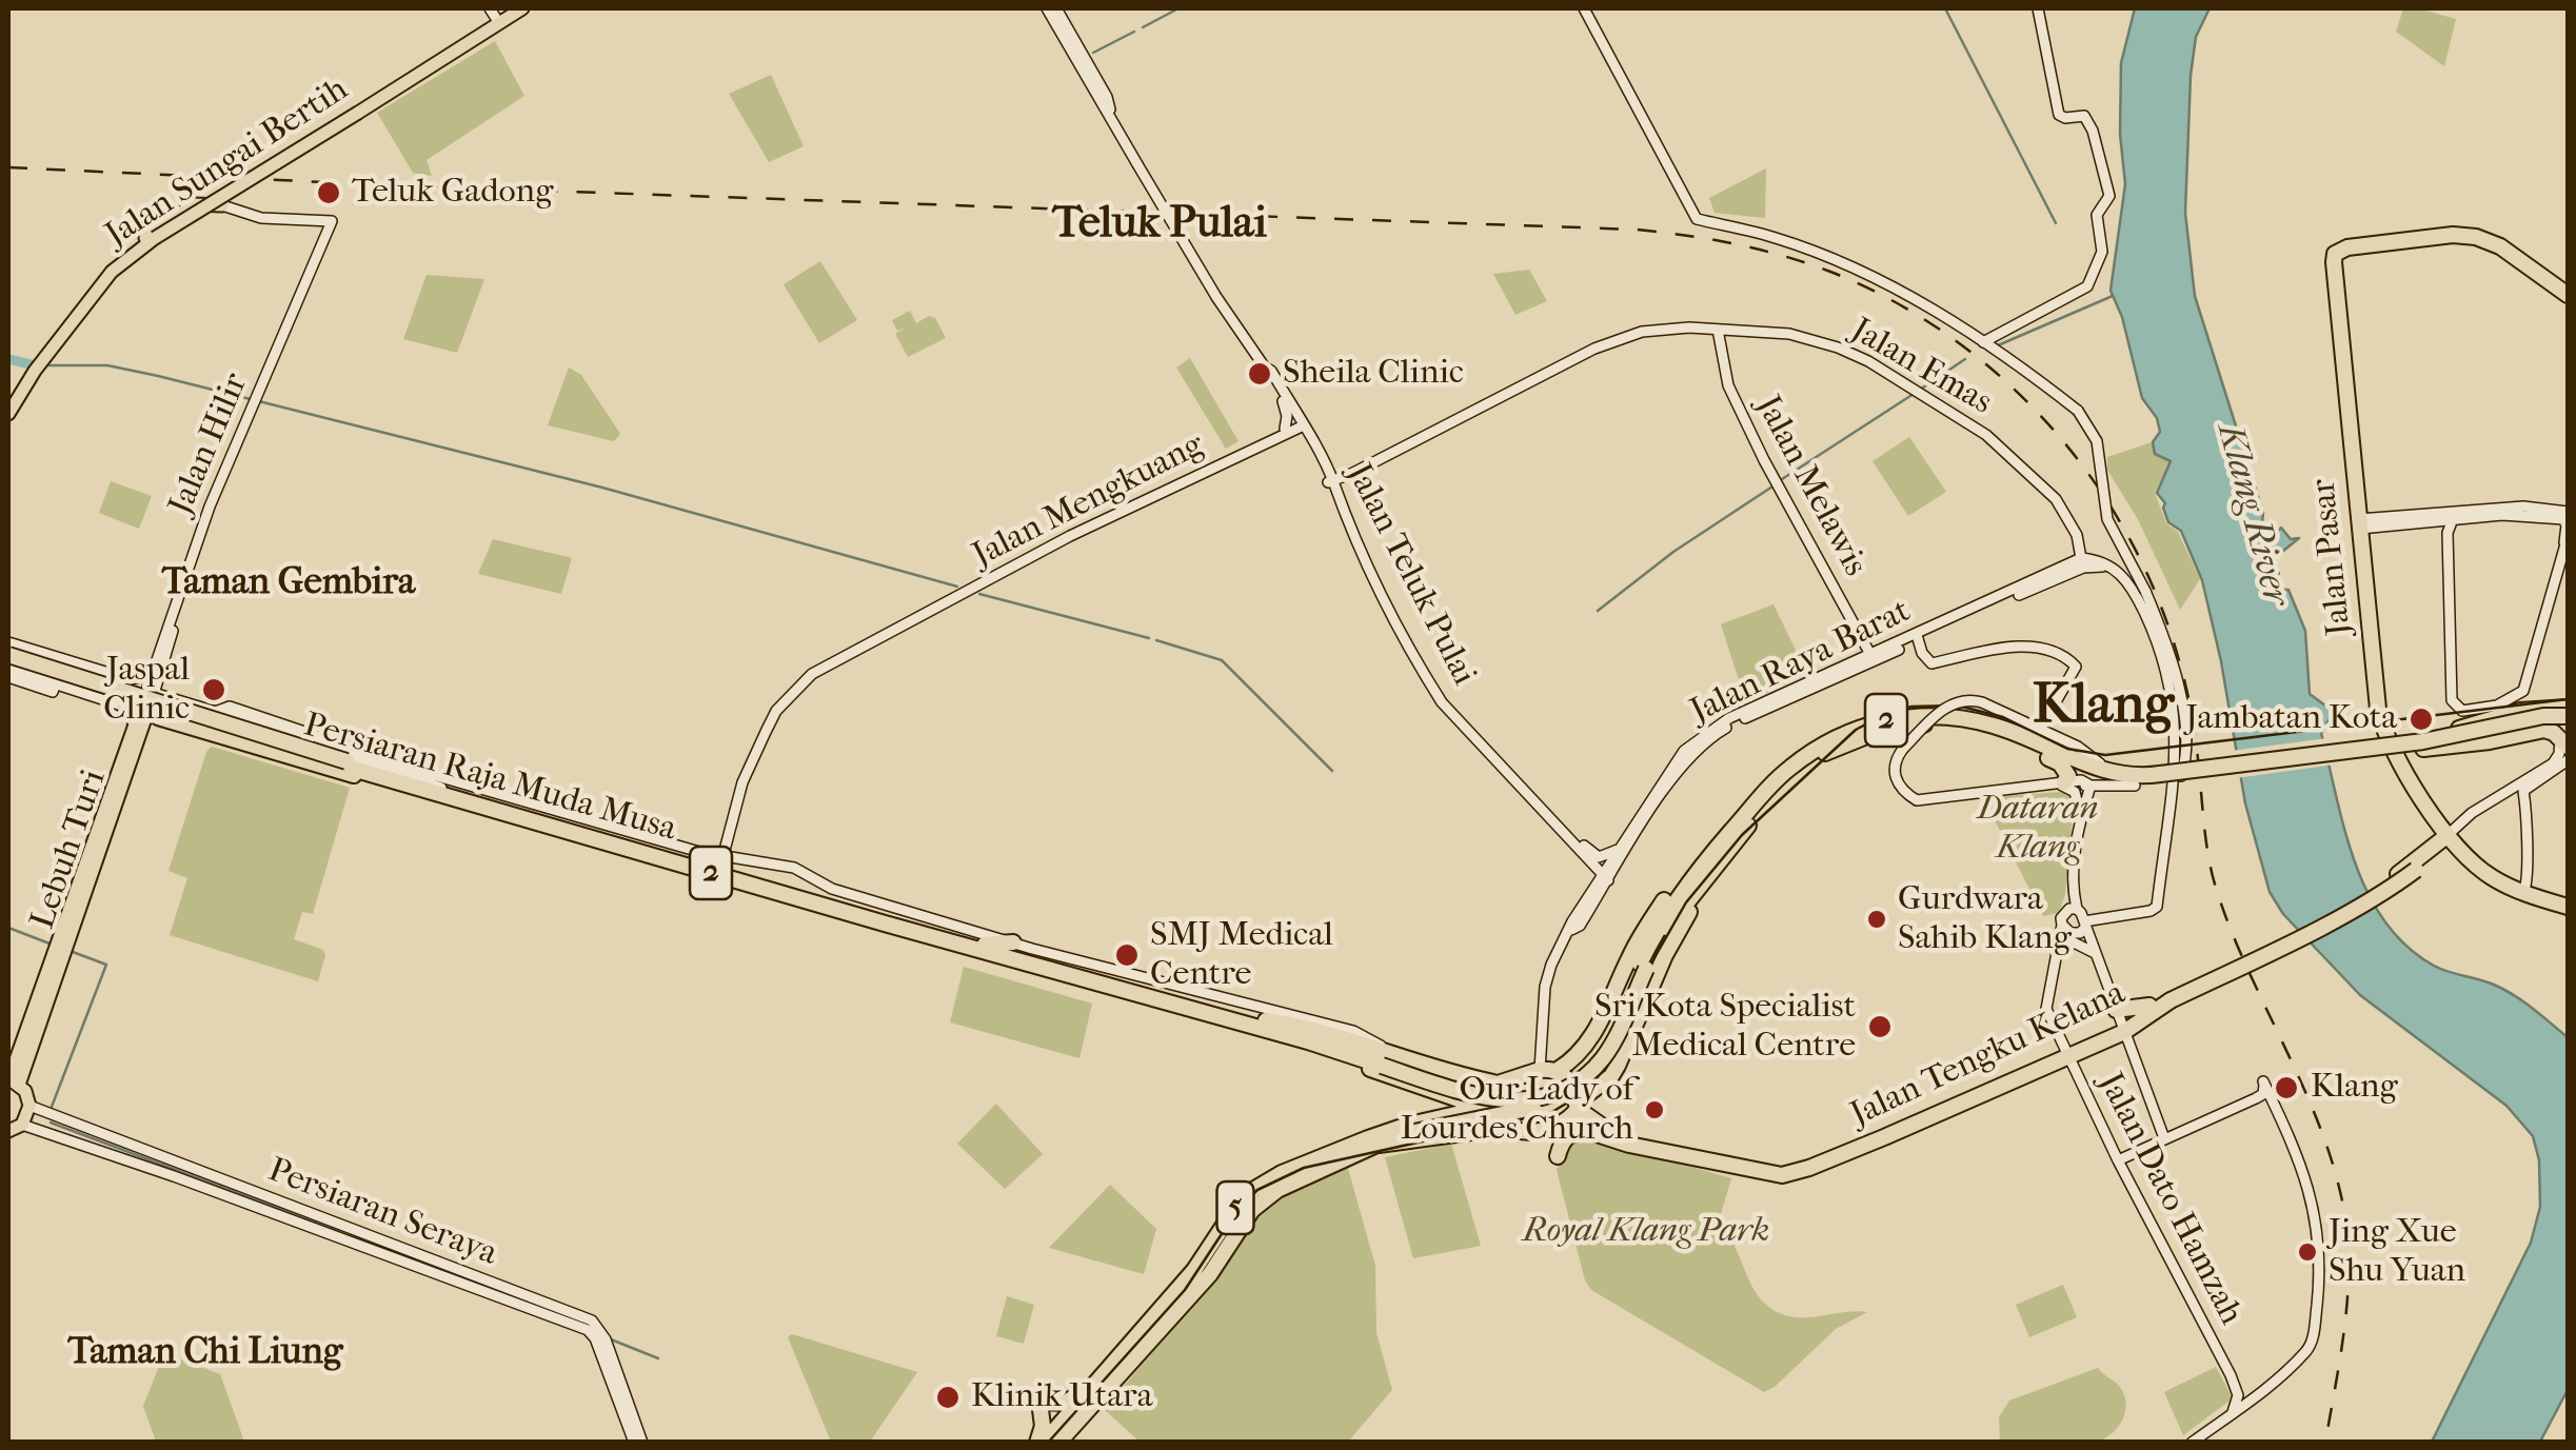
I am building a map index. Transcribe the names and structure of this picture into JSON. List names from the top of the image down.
{
  "streets": {
    "highway": [
      "Jalan Pasar",
      "2",
      "Persiaran Raja Muda Musa",
      "Jalan Tengku Kelana",
      "5"
    ],
    "main road": [
      "Jalan Sungai Bertih",
      "Jalan Emas",
      "Jalan Hilir",
      "Jalan Melawis",
      "Jalan Mengkuang",
      "Jalan Teluk Pulai",
      "Jalan Raya Barat",
      "Lebuh Turi",
      "Jalan Dato Hamzah",
      "Persiaran Seraya"
    ]
  },
  "crossings": [
    ["Jalan Emas", "Jalan Melawis"],
    ["Jalan Emas", "Jalan Teluk Pulai"],
    ["Jalan Emas", "Jalan Raya Barat"],
    ["Jalan Hilir", "Lebuh Turi"],
    ["Jalan Melawis", "Jalan Raya Barat"],
    ["Jalan Mengkuang", "Jalan Teluk Pulai"],
    ["Jalan Pasar", "Jalan Tengku Kelana"],
    ["Jalan Teluk Pulai", "Jalan Raya Barat"],
    ["2", "Persiaran Raja Muda Musa"],
    ["2", "5"],
    ["Lebuh Turi", "Persiaran Seraya"],
    ["Jalan Tengku Kelana", "Jalan Dato Hamzah"],
    ["Jalan Tengku Kelana", "5"]
  ],
  "districts": [
    "Teluk Pulai",
    "Taman Gembira",
    "Klang",
    "Taman Chi Liung"
  ],
  "water": ["Klang River"],
  "parks": ["Dataran Klang", "Royal Klang Park"],
  "places": [
    "Teluk Gadong",
    "Sheila Clinic",
    "Jaspal Clinic",
    "Jambatan Kota",
    "Gurdwara Sahib Klang",
    "SMJ Medical Centre",
    "Sri Kota Specialist Medical Centre",
    "Klang",
    "Our Lady of Lourdes Church",
    "Jing Xue Shu Yuan",
    "Klinik Utara"
  ]
}
